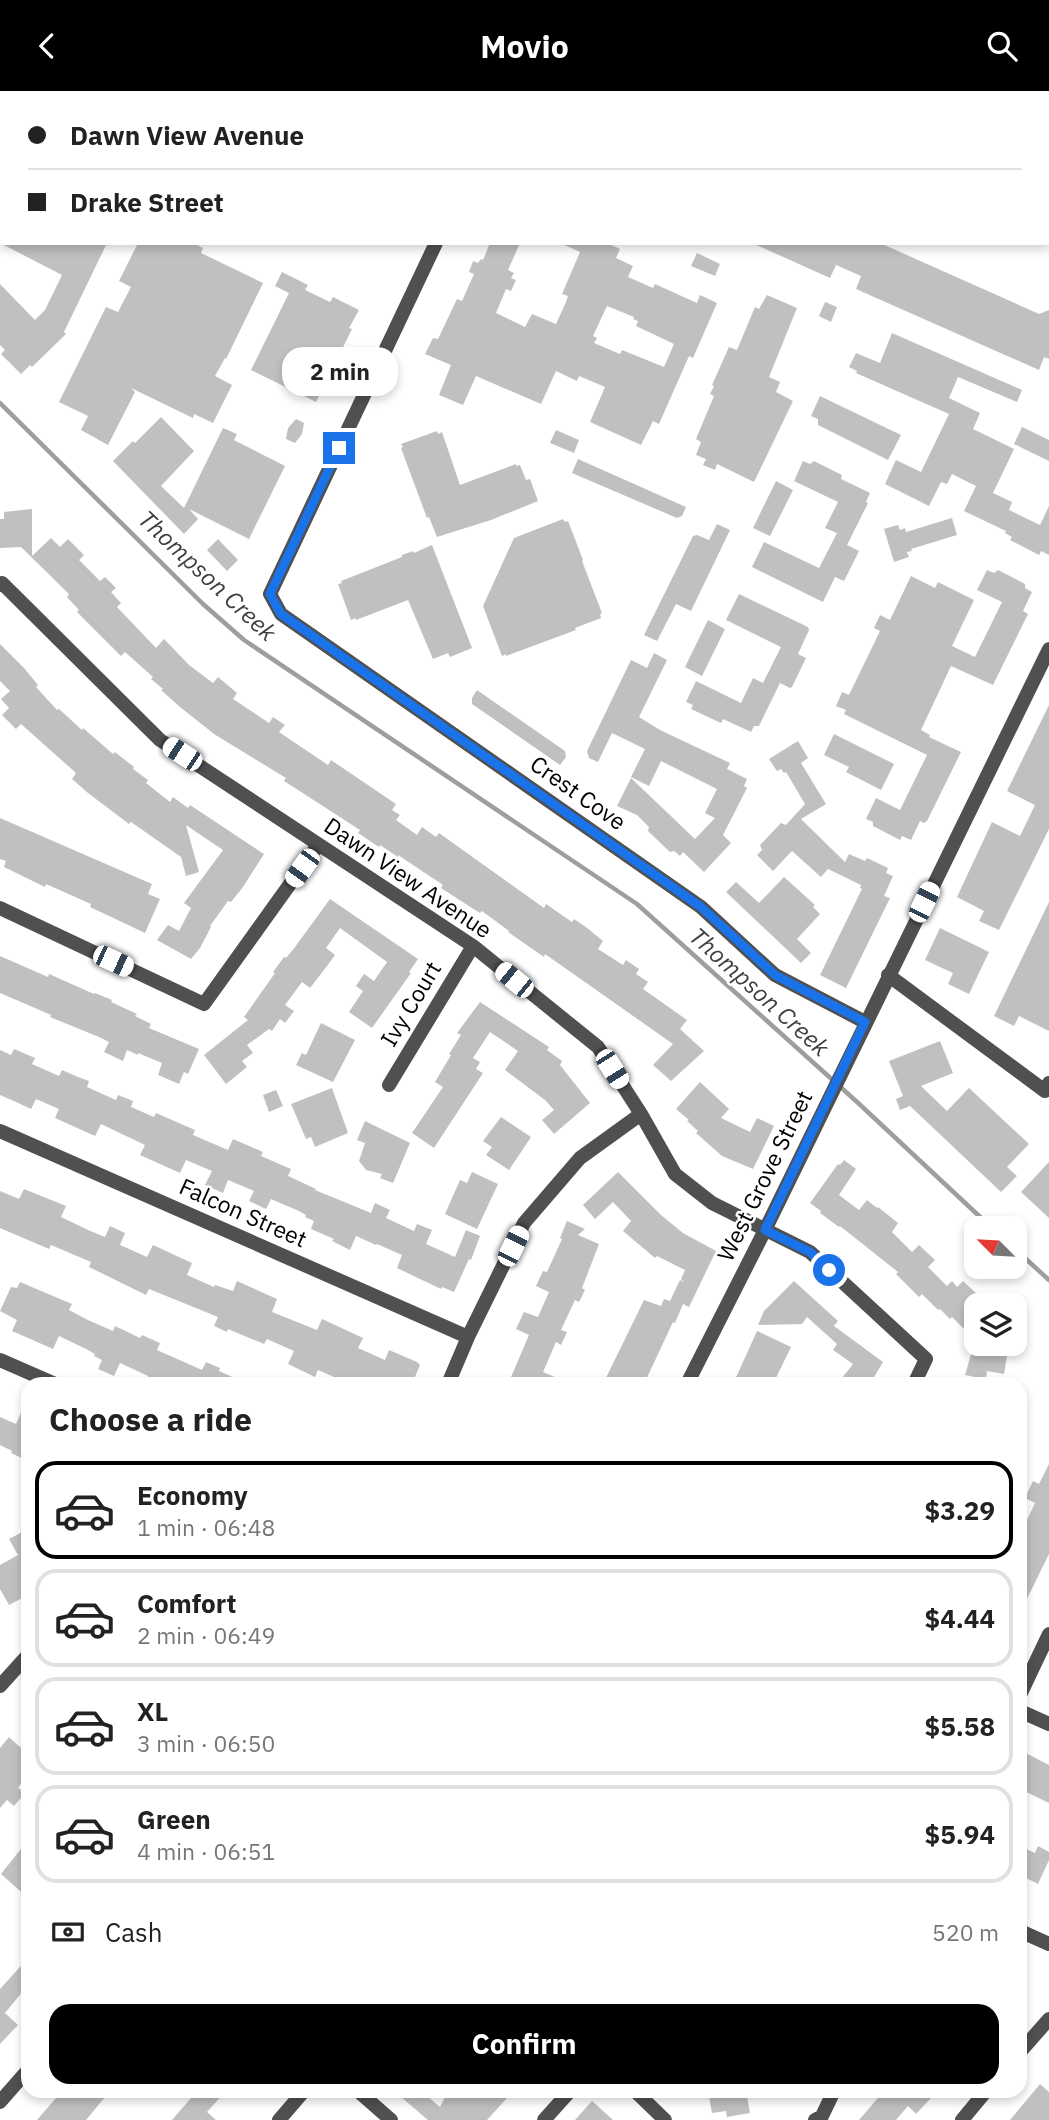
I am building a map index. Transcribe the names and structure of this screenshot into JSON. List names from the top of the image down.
{
  "streets": {
    "street": [
      "Crest Cove",
      "Dawn View Avenue",
      "Ivy Court",
      "West Grove Street",
      "Falcon Street"
    ]
  },
  "crossings": [
    ["Crest Cove", "West Grove Street"],
    ["Dawn View Avenue", "Ivy Court"],
    ["Dawn View Avenue", "West Grove Street"]
  ],
  "water": ["Thompson Creek"],
  "north": "top left",
  "page": {
    "header": "Movio",
    "banner": ["Dawn View Avenue", "Drake Street"],
    "bubble": "2 min",
    "heading": "Choose a ride",
    "list": [
      {
        "name": "Economy",
        "note": "1 min · 06:48",
        "value": "$3.29"
      },
      {
        "name": "Comfort",
        "note": "2 min · 06:49",
        "value": "$4.44"
      },
      {
        "name": "XL",
        "note": "3 min · 06:50",
        "value": "$5.58"
      },
      {
        "name": "Green",
        "note": "4 min · 06:51",
        "value": "$5.94"
      }
    ],
    "pay": ["Cash", "520 m"],
    "buttons": "Confirm"
  }
}
